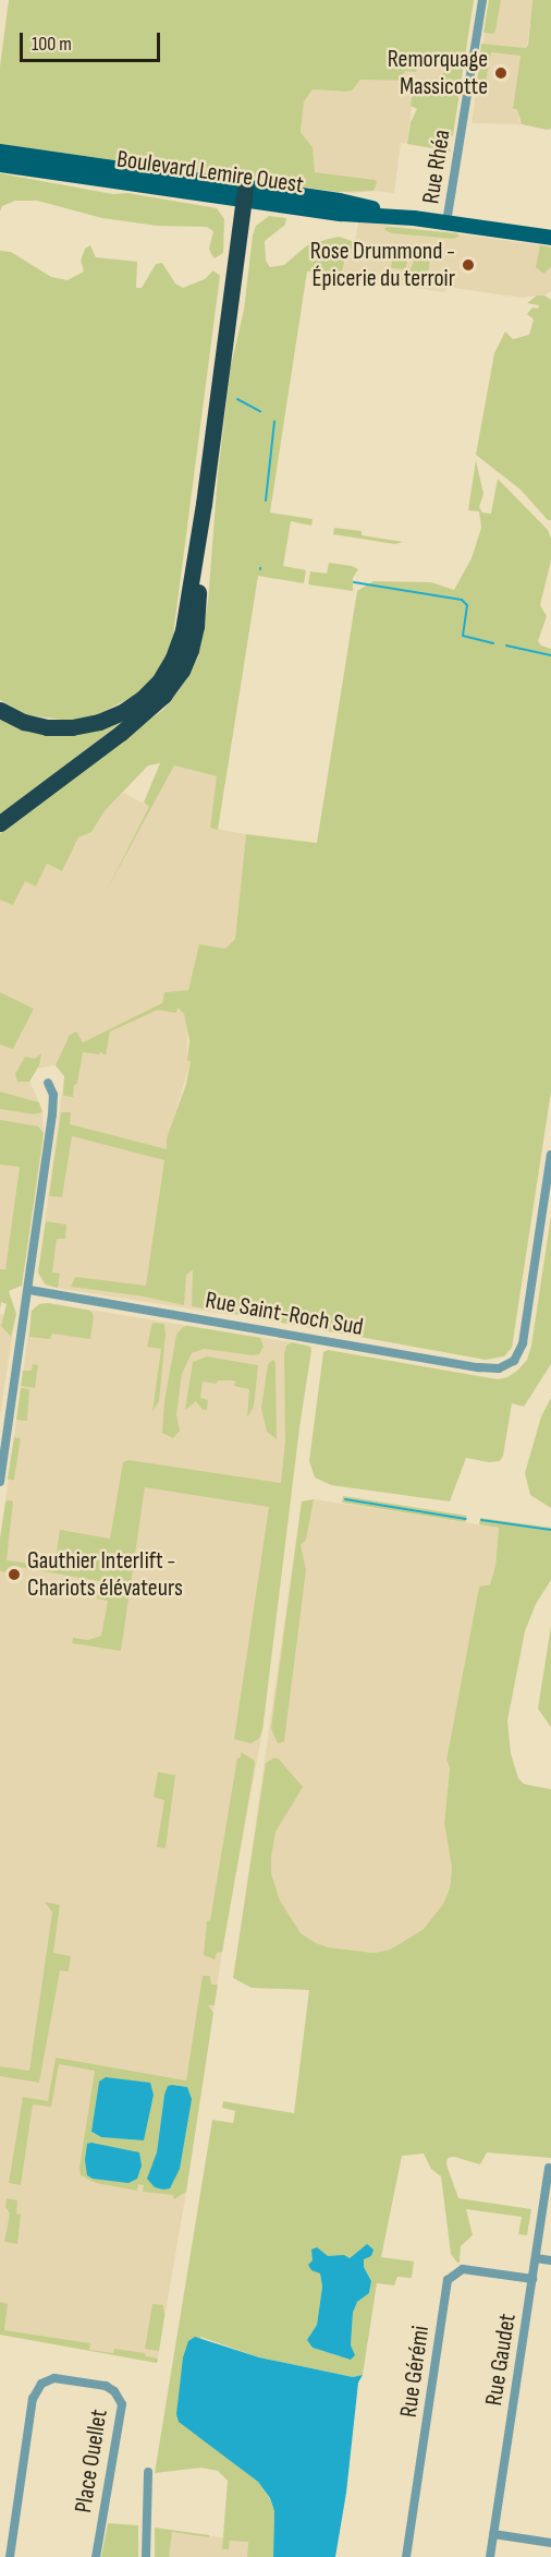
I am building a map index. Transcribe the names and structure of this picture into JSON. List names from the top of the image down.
{
  "streets": {
    "main road": ["Boulevard Lemire Ouest"],
    "street": [
      "Rue Rhéa",
      "Rue Saint-Roch Sud",
      "Rue Gaudet",
      "Rue Gérémi",
      "Place Ouellet"
    ]
  },
  "crossings": [
    ["Rue Rhéa", "Boulevard Lemire Ouest"],
    ["Rue Gaudet", "Rue Gérémi"]
  ],
  "places": ["Remorquage Massicotte", "Rose Drummond - Épicerie du terroir", "Gauthier Interlift - Chariots élévateurs"],
  "scale_bar": "100 m"
}
